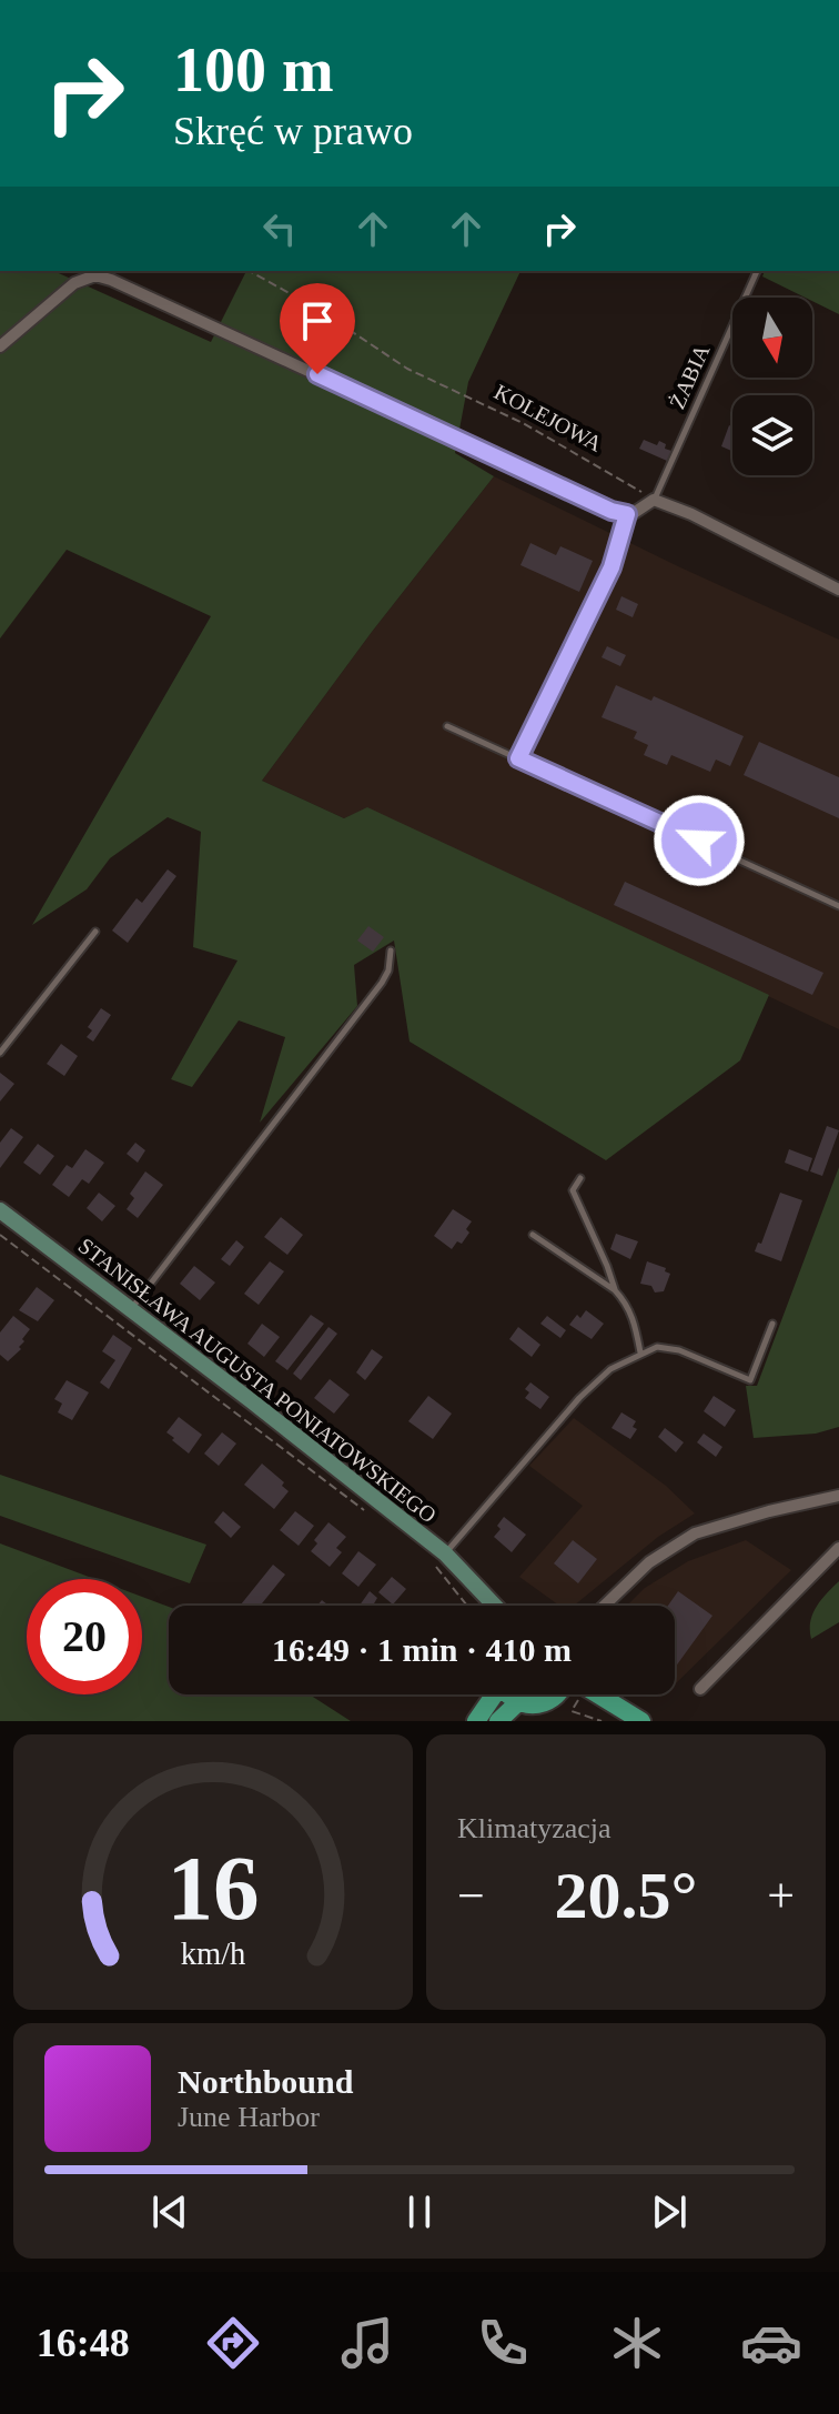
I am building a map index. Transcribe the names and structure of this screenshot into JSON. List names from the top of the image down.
{
  "streets": {
    "main road": ["STANISŁAWA AUGUSTA PONIATOWSKIEGO"],
    "lane": ["ŻABIA"],
    "path": ["KOLEJOWA"]
  },
  "crossings": [
    ["ŻABIA", "KOLEJOWA"]
  ],
  "north": "bottom",
  "page": {
    "turn": ["100 m", "Skręć w prawo"],
    "limit": "20",
    "trip": "16:49 · 1 min · 410 m",
    "tile": "Klimatyzacja",
    "heat": ["−", "20.5°", "+"],
    "song": ["Northbound", "June Harbor"],
    "tabs": "16:48",
    "gauge": ["16", "km/h"]
  }
}
